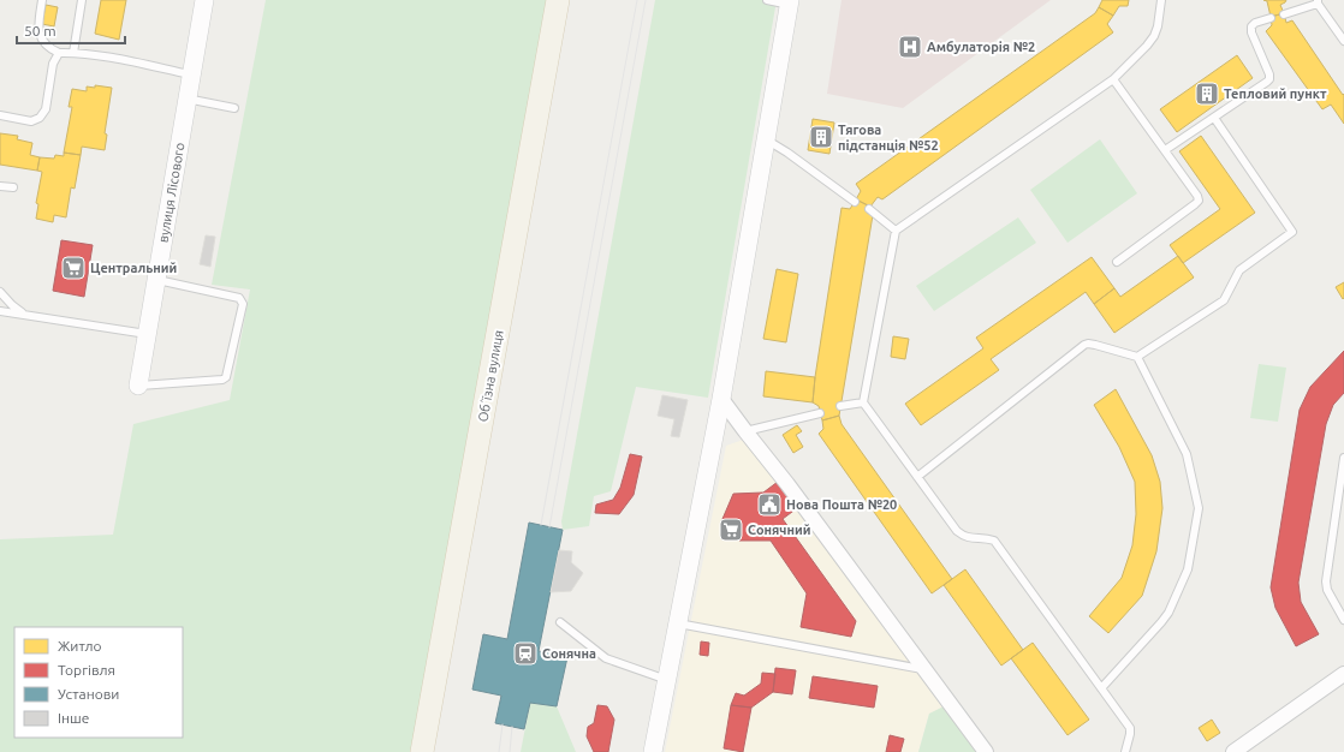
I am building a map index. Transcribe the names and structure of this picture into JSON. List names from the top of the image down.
{
  "streets": {
    "main road": ["Обʼїзна вулиця"],
    "street": ["вулиця Лісового"]
  },
  "places": {
    "hospital": ["Амбулаторія №2"],
    "building": ["Тепловий пункт", "Тягова підстанція №52"],
    "supermarket": ["Центральний", "Сонячний"],
    "public building": ["Нова Пошта №20"],
    "station": ["Сонячна"]
  },
  "legend": [
    "Житло",
    "Торгівля",
    "Установи",
    "Інше"
  ],
  "scale_bar": "50 m"
}
